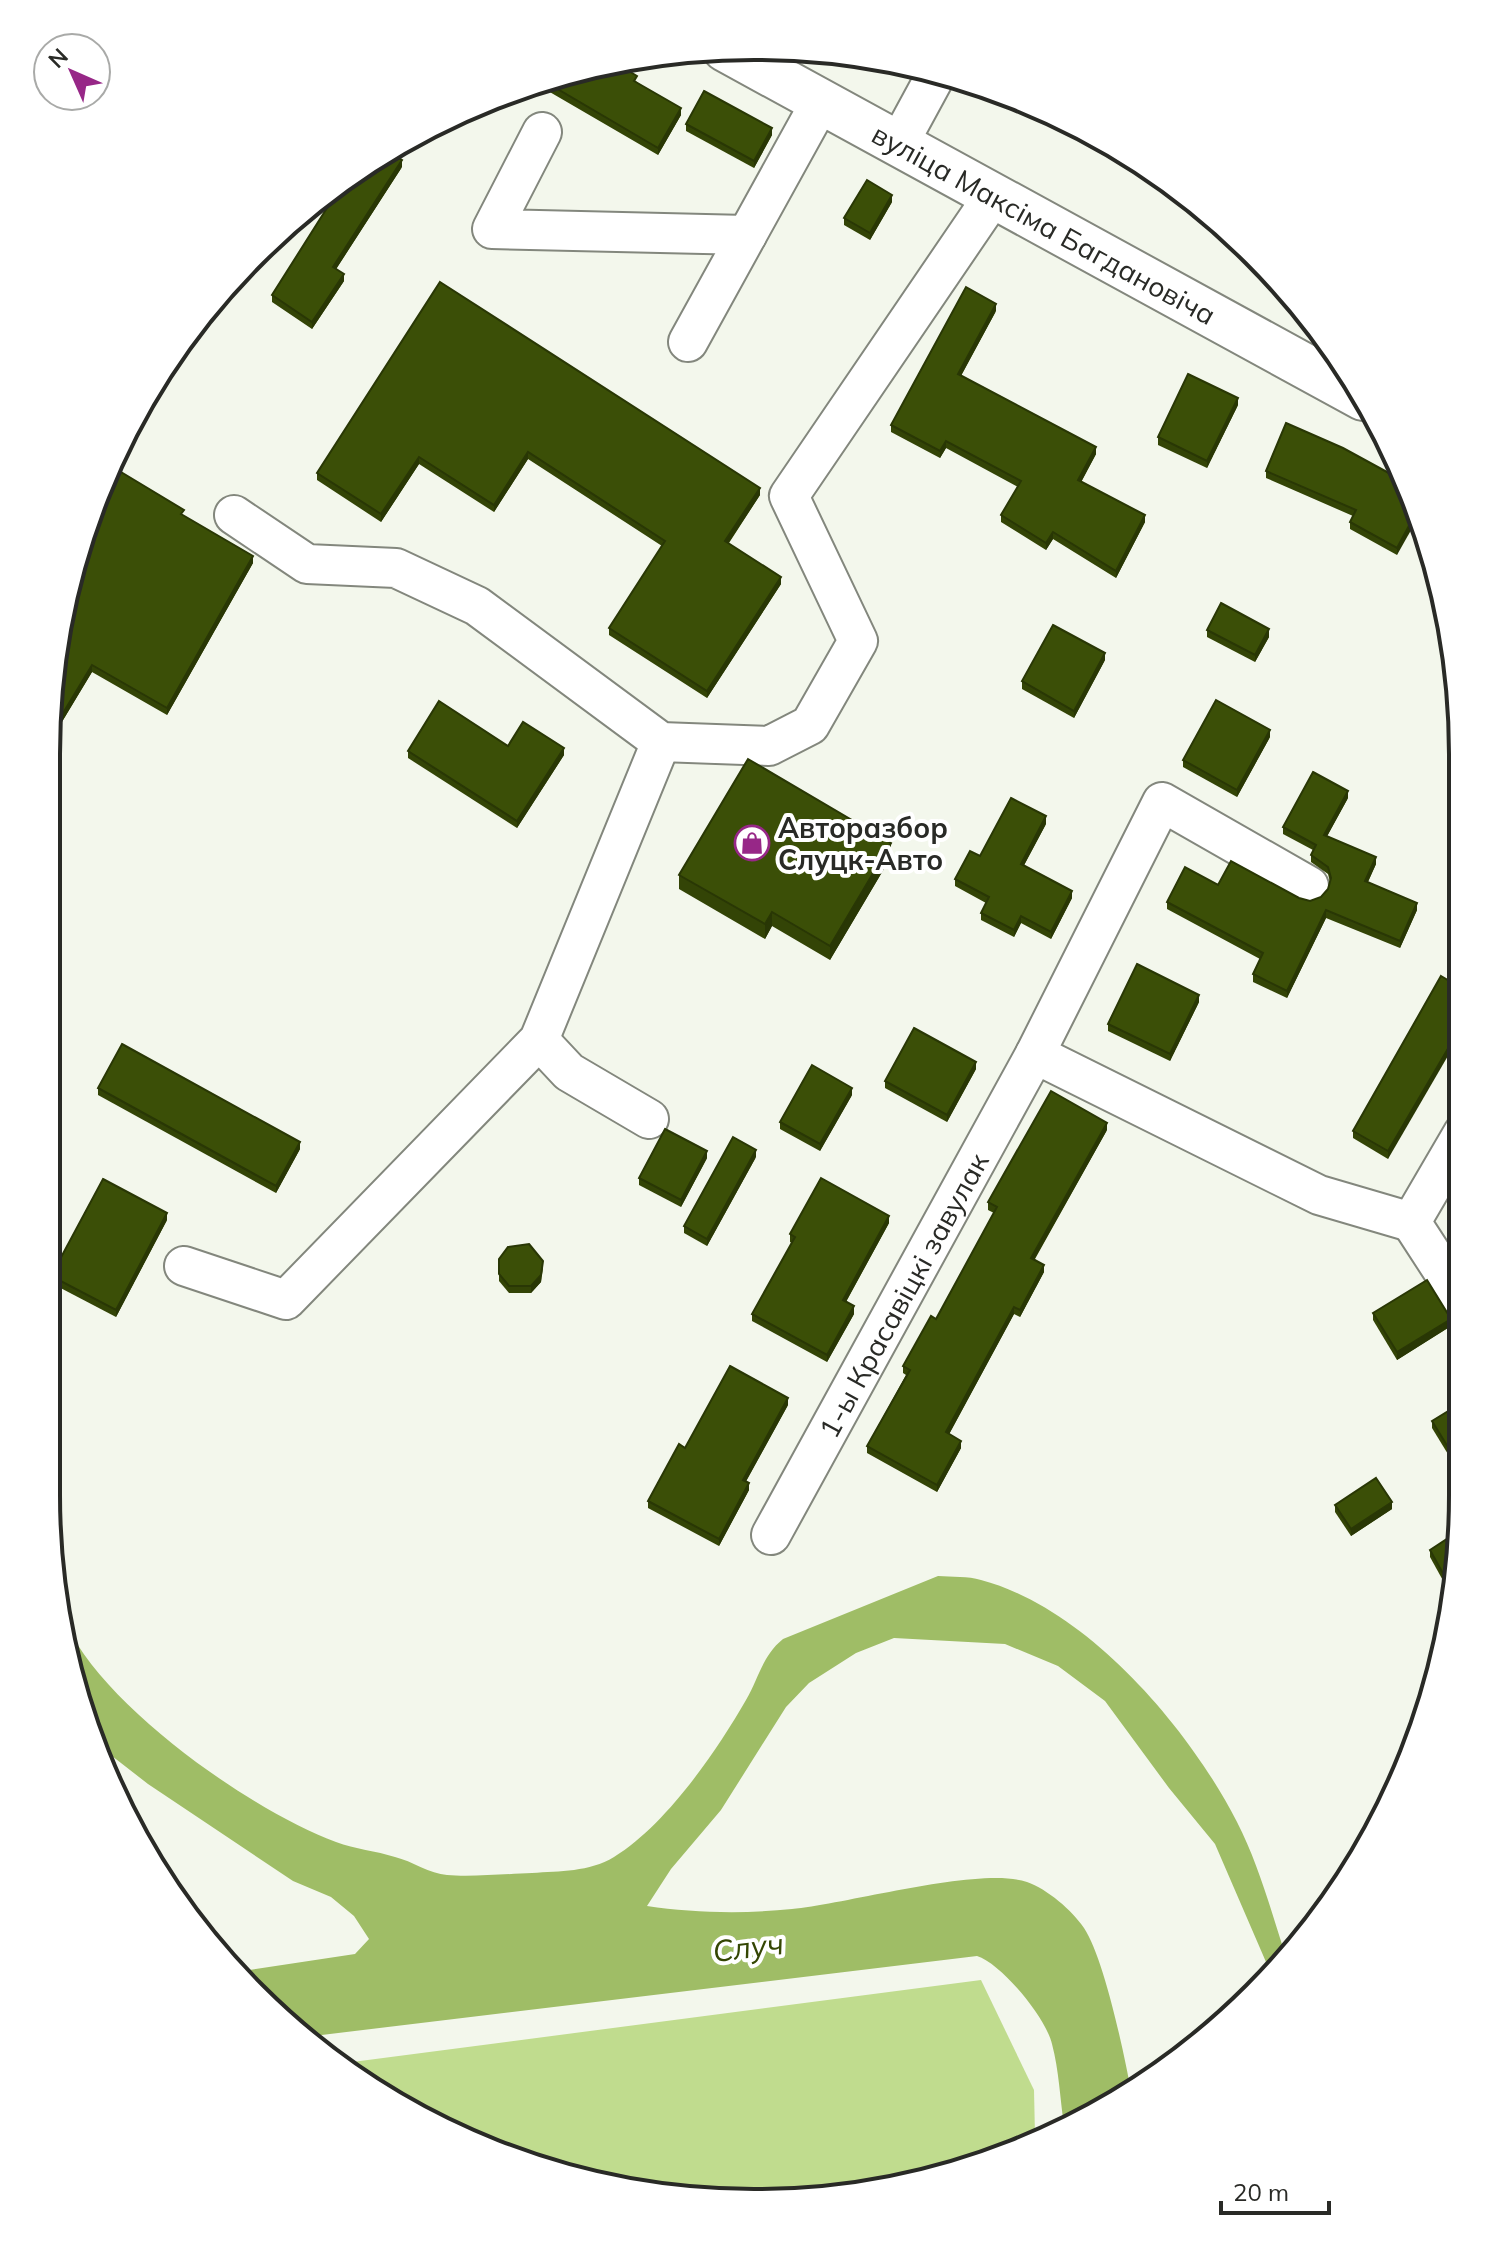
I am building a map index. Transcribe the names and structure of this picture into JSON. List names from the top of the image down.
{
  "streets": {
    "main road": ["вуліца Максіма Багдановіча"],
    "street": ["1-ы Красавіцкі завулак"]
  },
  "water": ["Случ"],
  "places": {
    "shop": ["Авторазбор Слуцк-Авто"]
  },
  "scale_bar": "20 m",
  "north": "top left"
}
